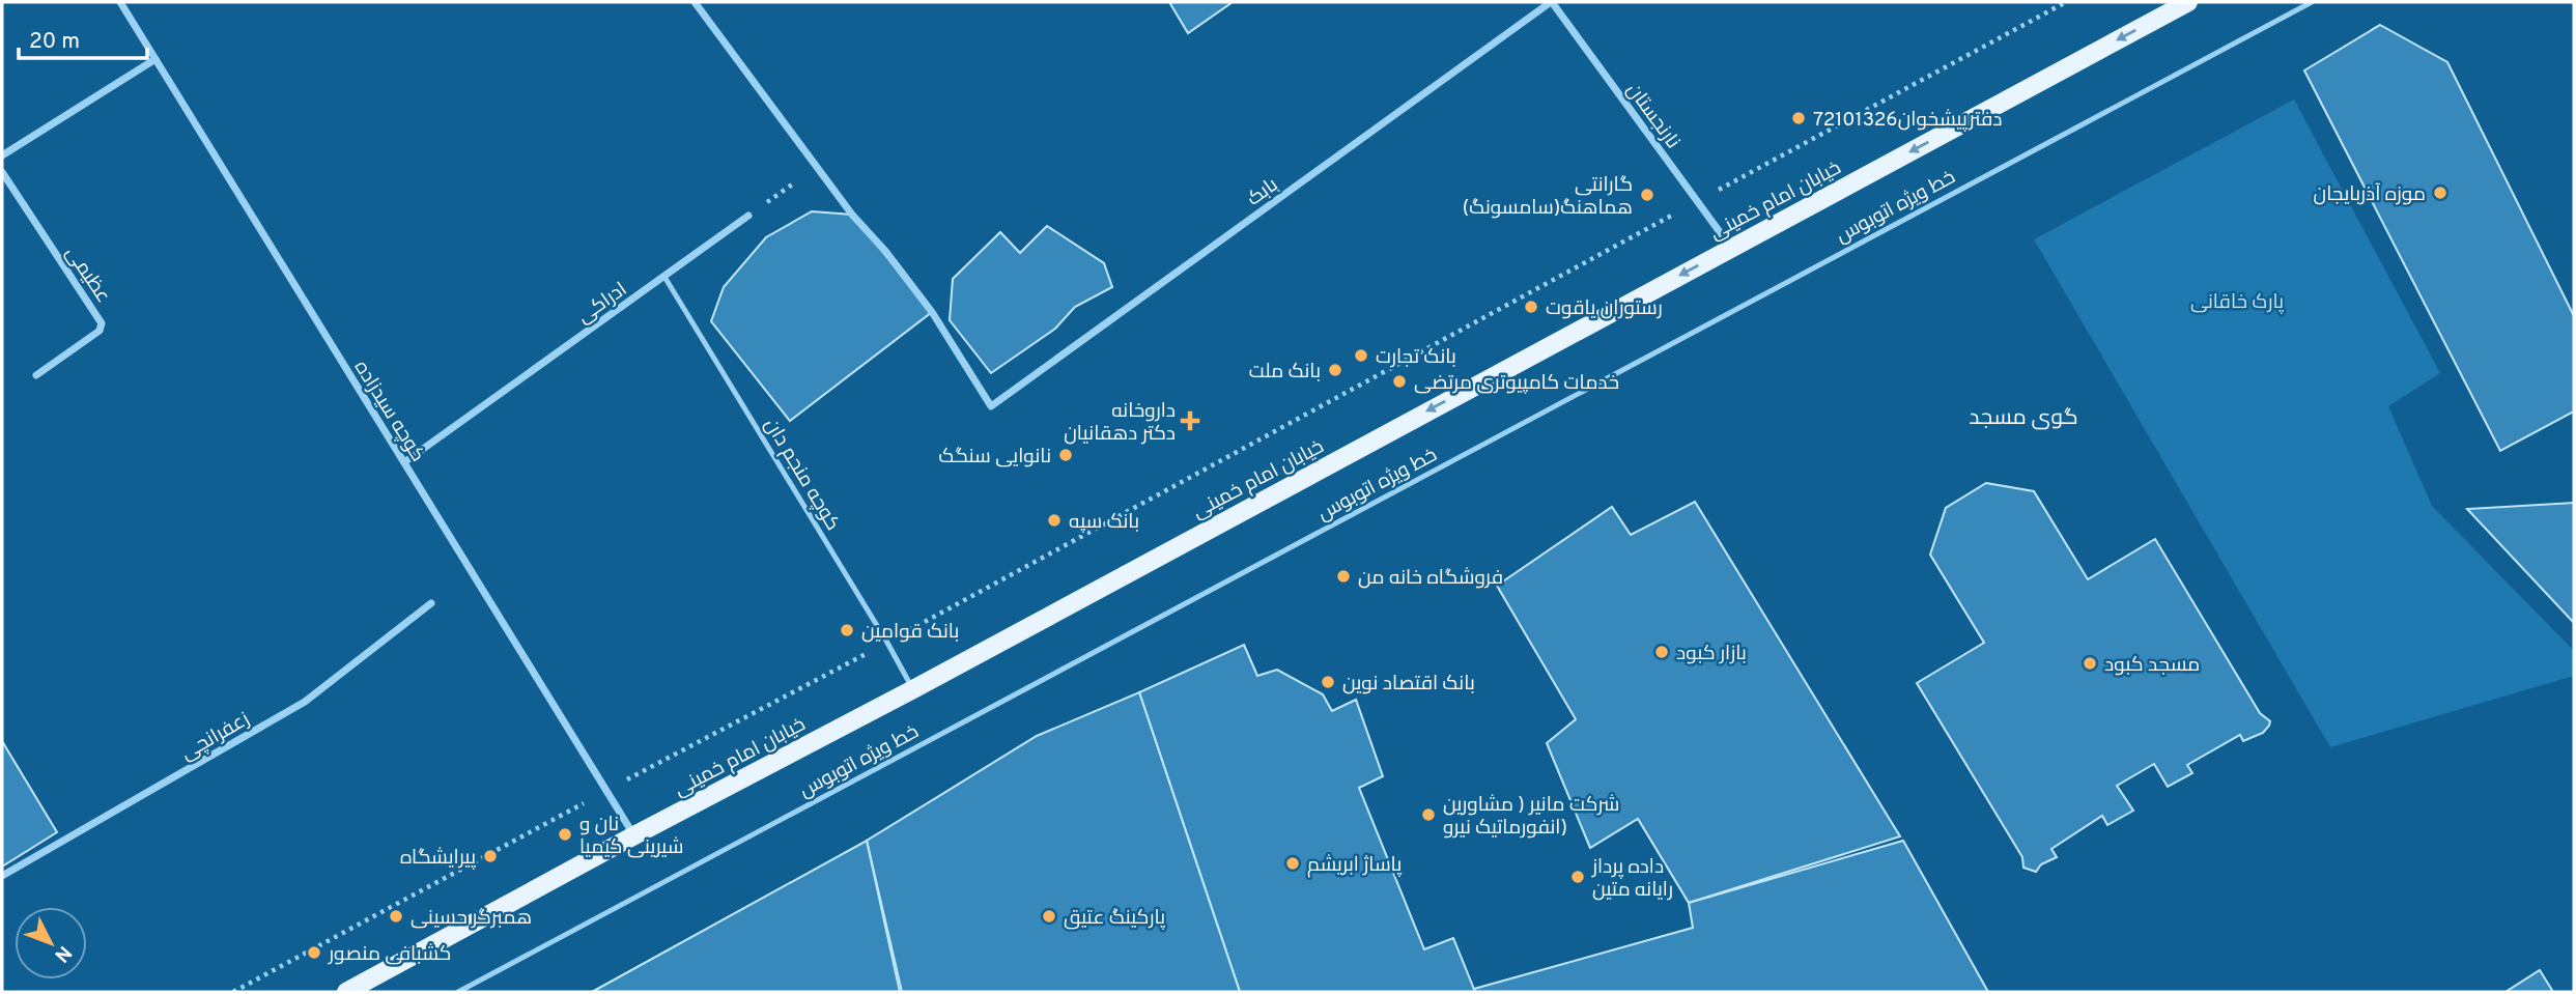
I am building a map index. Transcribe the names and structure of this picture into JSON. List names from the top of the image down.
{
  "streets": {
    "main road": ["خیابان امام خمینی"],
    "street": [
      "نارنجستان",
      "بابک",
      "عظیمی",
      "ادراکی",
      "کوچه سیدزاده",
      "زعفرانچی"
    ],
    "lane": ["خط ویژه اتوبوس", "کوچه منجم دان"]
  },
  "crossings": [
    ["نارنجستان", "بابک"],
    ["نارنجستان", "خیابان امام خمینی"],
    ["خیابان امام خمینی", "کوچه سیدزاده"],
    ["خیابان امام خمینی", "کوچه منجم دان"],
    ["ادراکی", "کوچه سیدزاده"],
    ["ادراکی", "کوچه منجم دان"]
  ],
  "one_way": ["خیابان امام خمینی"],
  "districts": ["گوی مسجد"],
  "parks": ["پارک خاقانی"],
  "places": {
    "other": [
      "دفترپیشخوان72101326",
      "موزه آذربایجان",
      "گارانتی هماهنگ(سامسونگ)",
      "رستوران یاقوت",
      "بانک تجارت",
      "بانک ملت",
      "خدمات کامپیوتری مرتضی",
      "نانوایی سنگک",
      "بانک سپه",
      "فروشگاه خانه من",
      "بانک قوامین",
      "بازار کبود",
      "مسجد کبود",
      "بانک اقتصاد نوین",
      "شرکت مانیر ( مشاورین انفورماتیک نیرو)",
      "نان و شیرینی کیمیا",
      "پیرایشگاه",
      "پاساژ ابریشم",
      "داده پرداز رایانه متین",
      "همبرگر حسینی",
      "پارکینگ عتیق",
      "کشبافی منصور"
    ],
    "health": ["داروخانه دکتر دهقانیان"]
  },
  "scale_bar": "20 m",
  "north": "bottom right"
}
